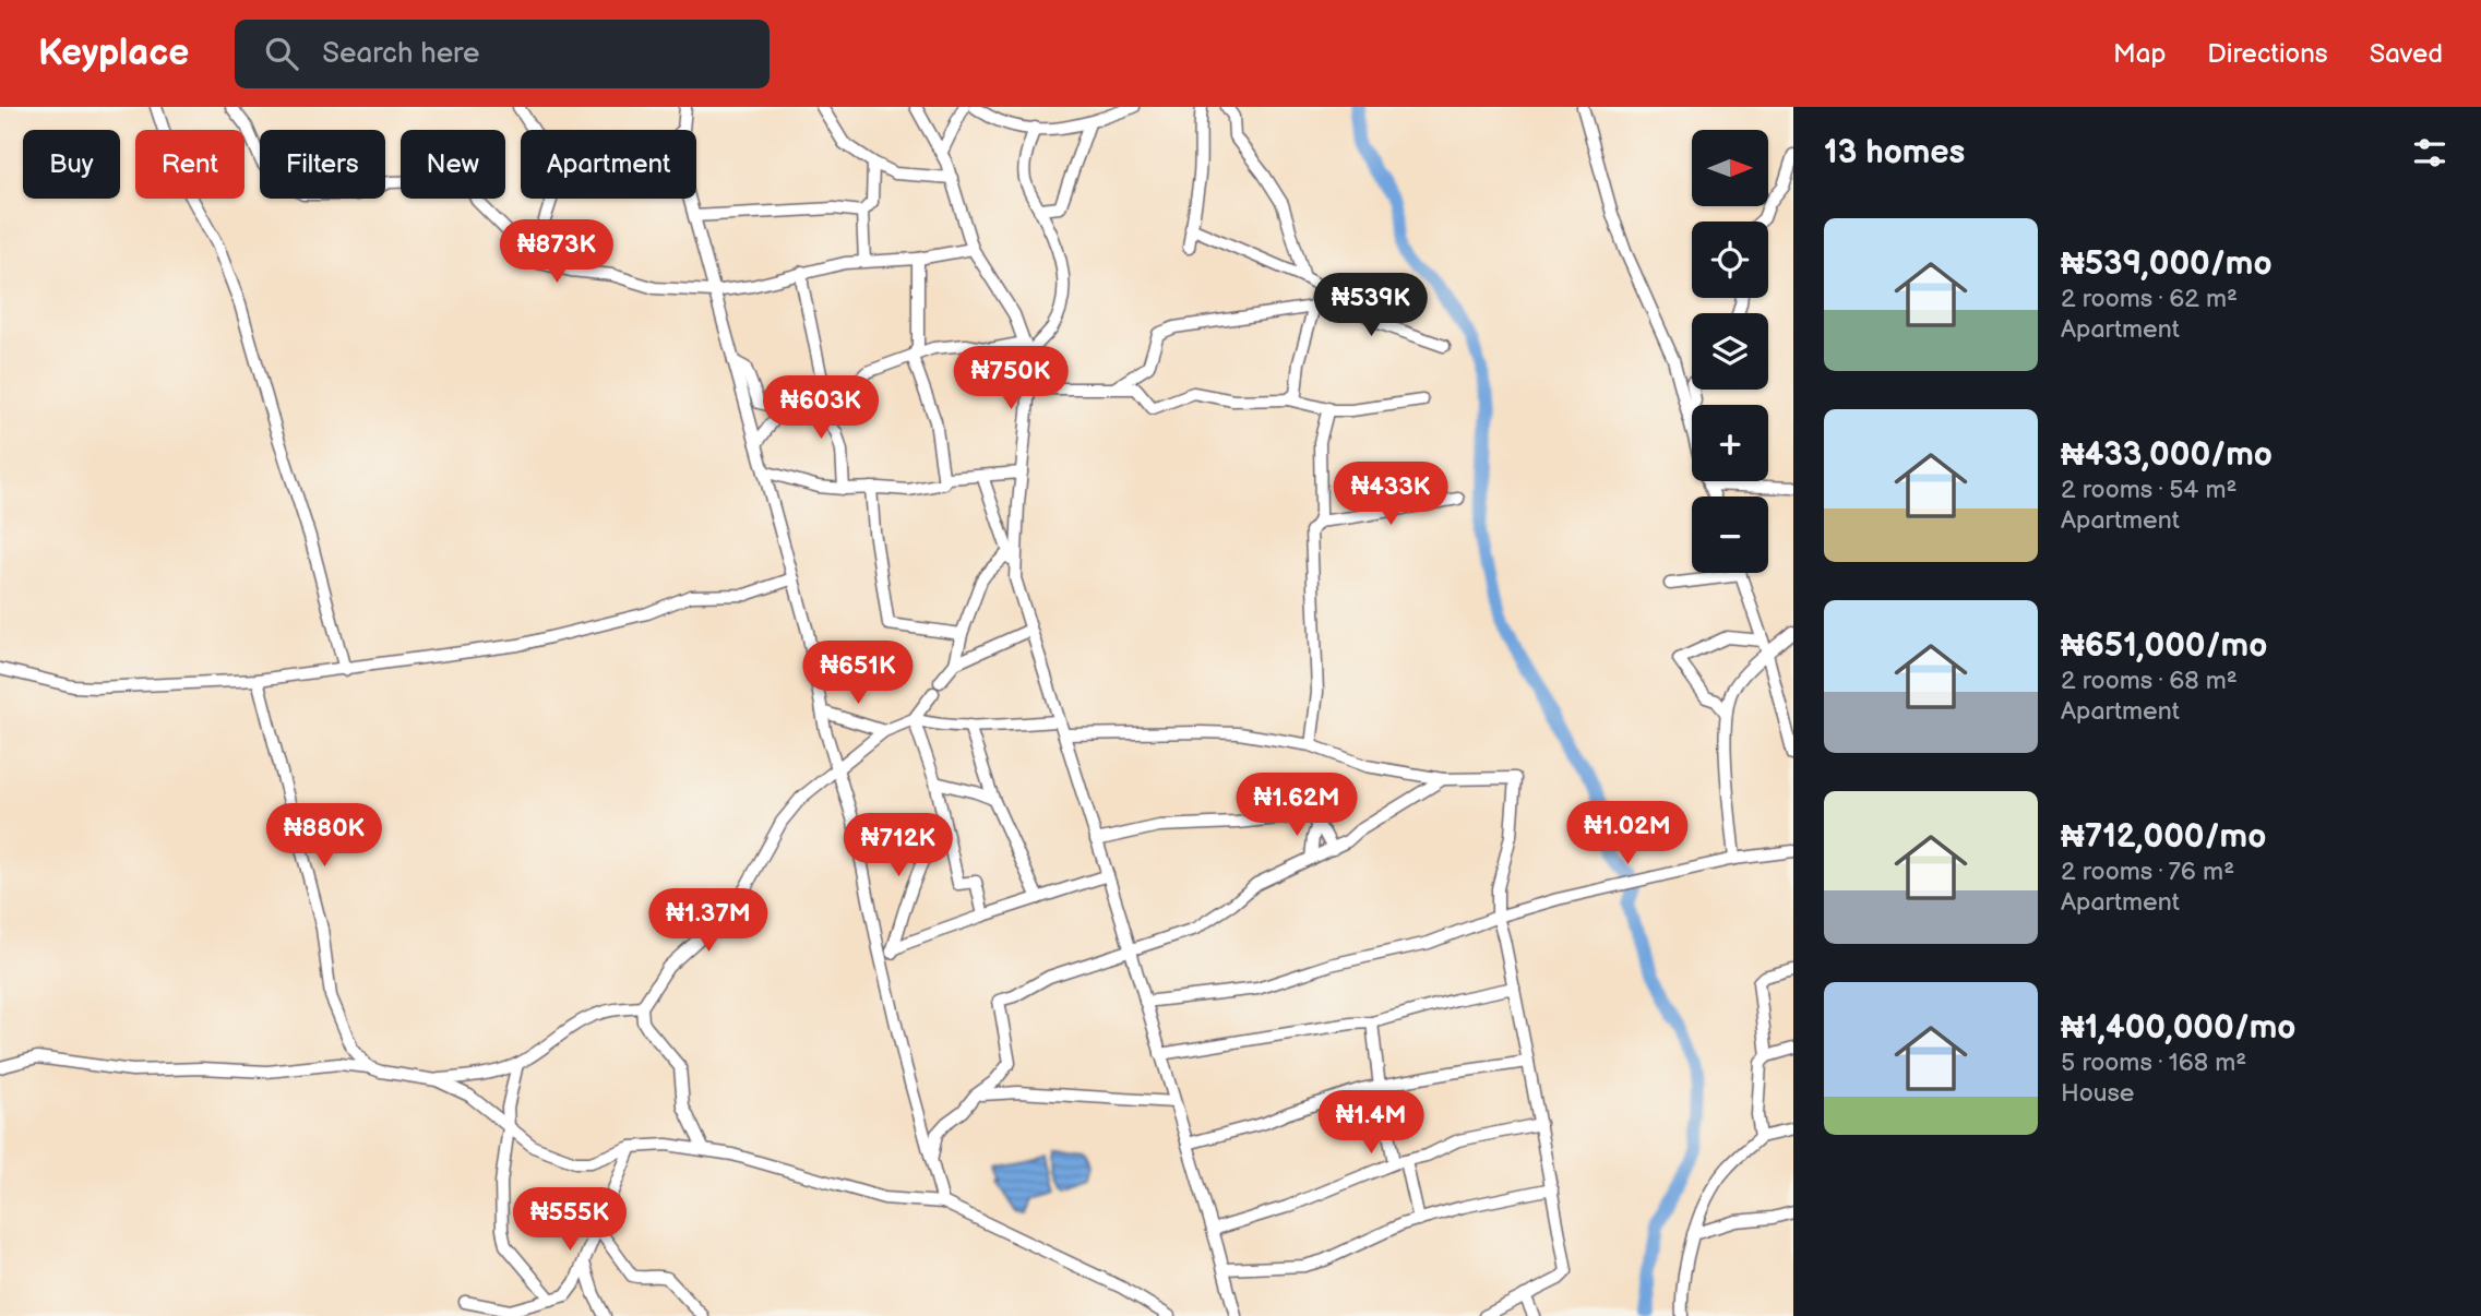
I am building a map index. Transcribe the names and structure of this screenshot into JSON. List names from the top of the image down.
{
  "north": "right",
  "page": {
    "header": "Keyplace",
    "search": "Search here",
    "nav": ["Map", "Directions", "Saved"],
    "heading": "13 homes",
    "map_buttons": ["+", "−"],
    "chip": [
      "Buy",
      "Rent",
      "Filters",
      "New",
      "Apartment"
    ],
    "list": [
      {
        "name": "₦539,000/mo",
        "note": "2 rooms · 62 m² · Apartment"
      },
      {
        "name": "₦433,000/mo",
        "note": "2 rooms · 54 m² · Apartment"
      },
      {
        "name": "₦651,000/mo",
        "note": "2 rooms · 68 m² · Apartment"
      },
      {
        "name": "₦712,000/mo",
        "note": "2 rooms · 76 m² · Apartment"
      },
      {
        "name": "₦1,400,000/mo",
        "note": "5 rooms · 168 m² · House"
      }
    ],
    "price": [
      "₦873K",
      "₦539K",
      "₦750K",
      "₦603K",
      "₦433K",
      "₦651K",
      "₦1.62M",
      "₦1.02M",
      "₦880K",
      "₦712K",
      "₦1.37M",
      "₦1.4M",
      "₦555K"
    ]
  }
}
